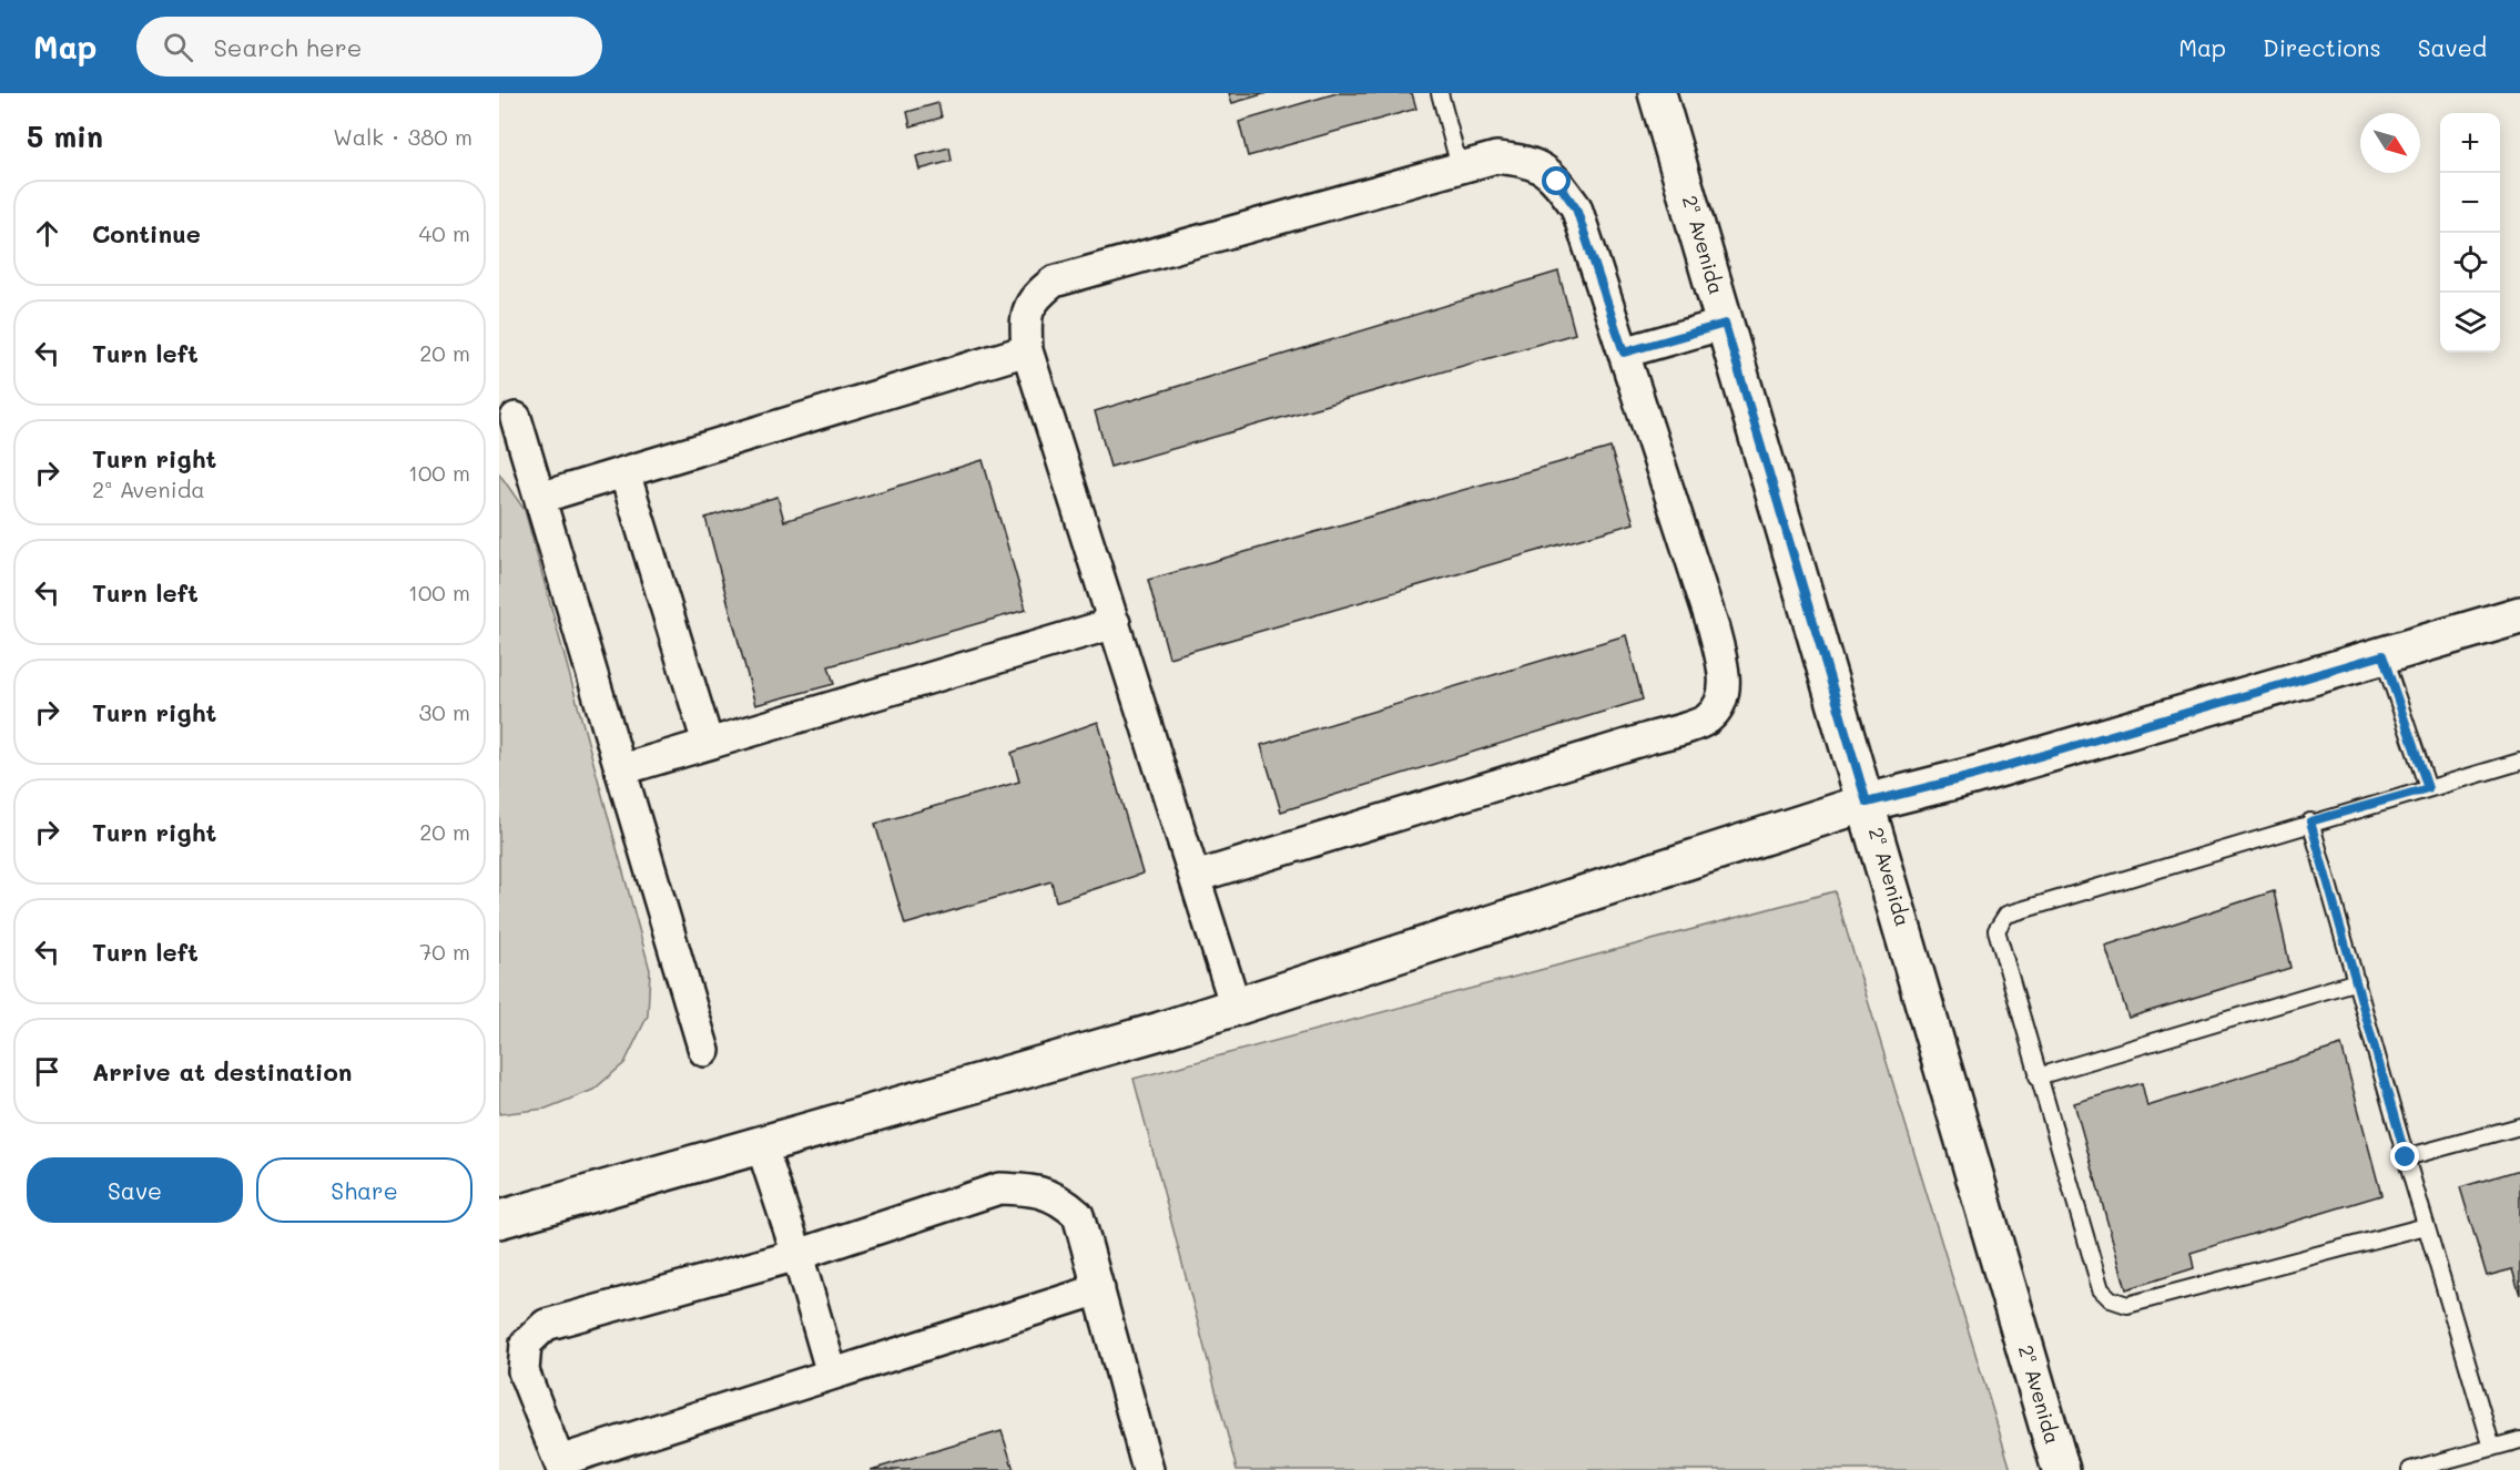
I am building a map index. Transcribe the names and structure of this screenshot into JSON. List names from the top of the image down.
{
  "streets": {
    "street": ["2ª Avenida"]
  },
  "north": "bottom right",
  "page": {
    "header": "Map",
    "search": "Search here",
    "nav": ["Map", "Directions", "Saved"],
    "heading": ["5 min", "Walk · 380 m"],
    "map_buttons": ["+", "−"],
    "list": [
      ["Continue", "40 m"],
      ["Turn left", "20 m"],
      ["Turn right", "2ª Avenida", "100 m"],
      ["Turn left", "100 m"],
      ["Turn right", "30 m"],
      ["Turn right", "20 m"],
      ["Turn left", "70 m"],
      "Arrive at destination"
    ],
    "buttons": ["Save", "Share"]
  }
}
